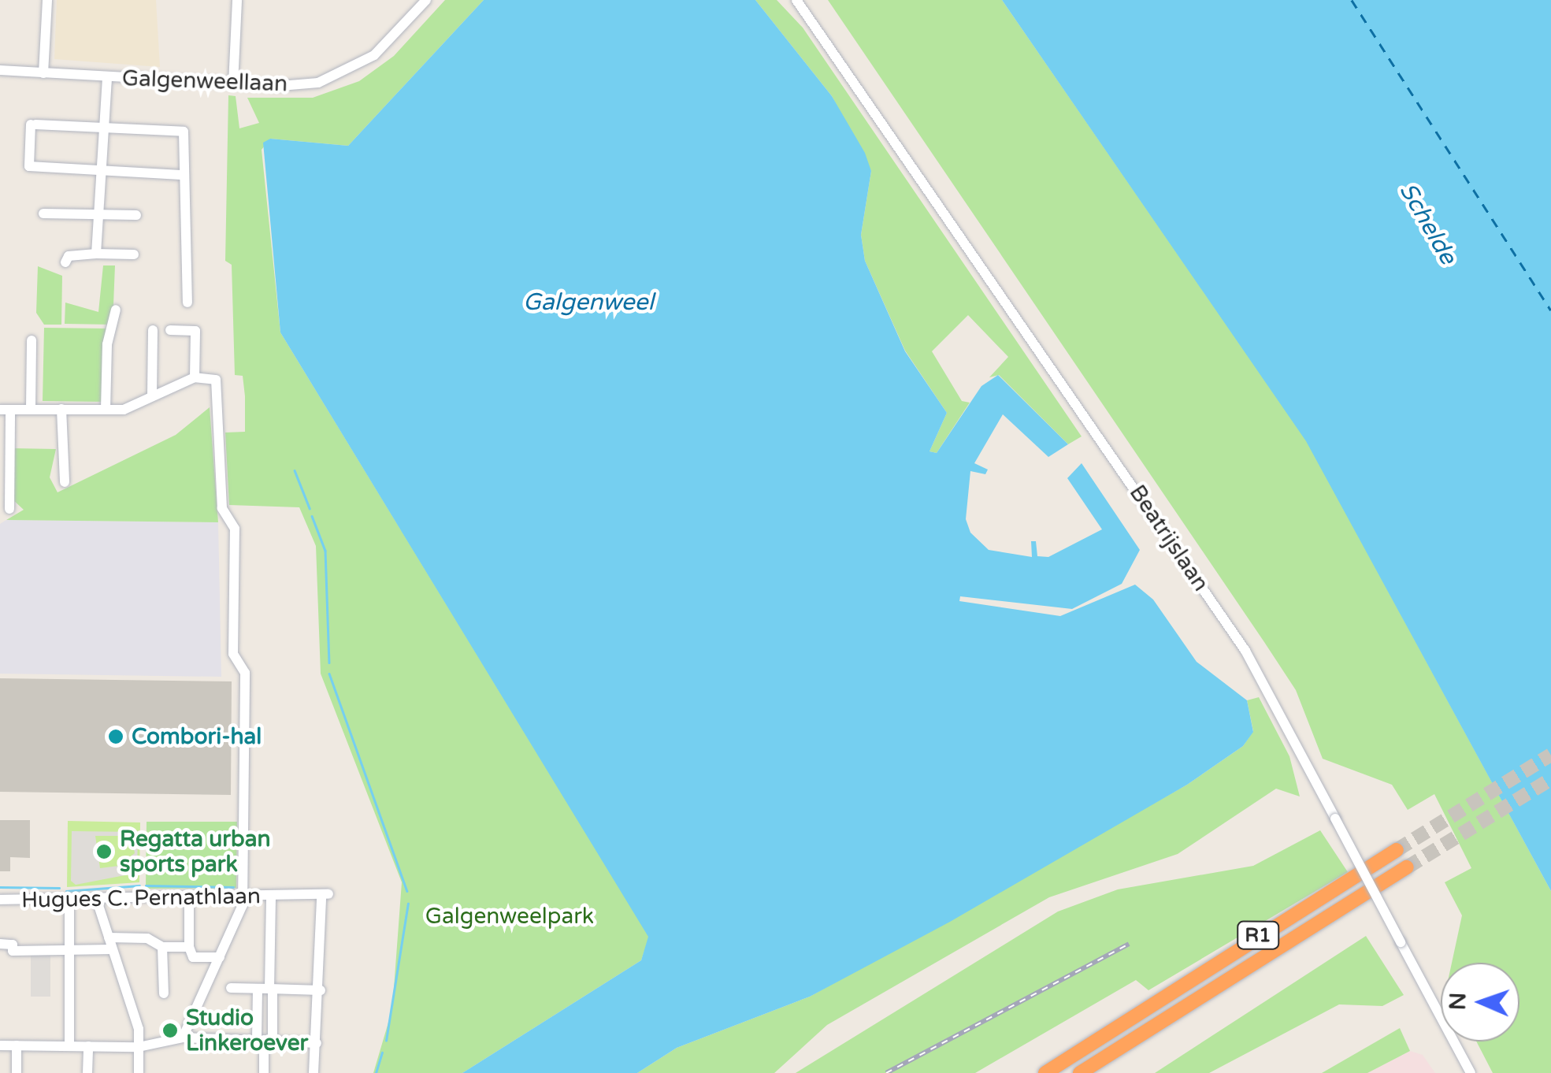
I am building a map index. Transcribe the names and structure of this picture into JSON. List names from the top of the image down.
{
  "streets": {
    "highway": ["R1"],
    "street": ["Galgenweellaan", "Beatrijslaan", "Hugues C. Pernathlaan"]
  },
  "water": ["Schelde", "Galgenweel"],
  "parks": ["Galgenweelpark"],
  "places": ["Combori-hal", "Regatta urban sports park", "Studio Linkeroever"],
  "north": "left"
}
